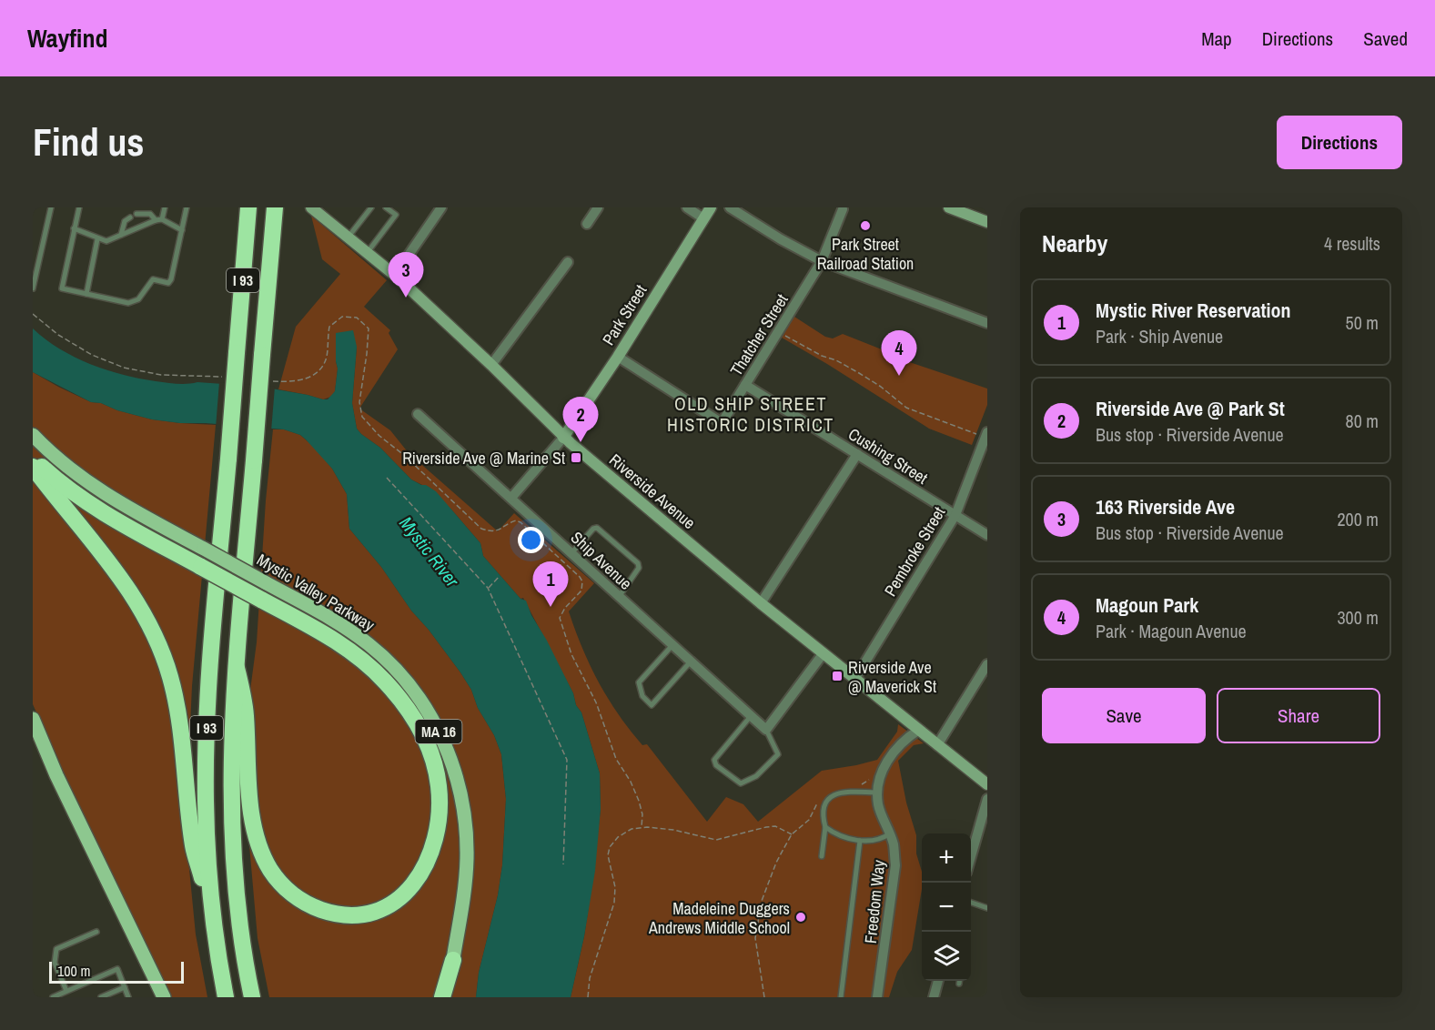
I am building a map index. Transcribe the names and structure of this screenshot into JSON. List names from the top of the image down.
{
  "streets": {
    "highway": ["I 93"],
    "main road": [
      "Park Street",
      "Riverside Avenue",
      "Mystic Valley Parkway",
      "MA 16"
    ],
    "street": [
      "Thatcher Street",
      "Cushing Street",
      "Pembroke Street",
      "Ship Avenue",
      "Freedom Way"
    ]
  },
  "crossings": [
    ["Park Street", "Thatcher Street"],
    ["Park Street", "Riverside Avenue"],
    ["Thatcher Street", "Cushing Street"],
    ["Cushing Street", "Pembroke Street"],
    ["Riverside Avenue", "Pembroke Street"],
    ["Riverside Avenue", "Freedom Way"]
  ],
  "districts": ["OLD SHIP STREET HISTORIC DISTRICT"],
  "water": ["Mystic River"],
  "places": {
    "other": ["Park Street Railroad Station", "Madeleine Duggers Andrews Middle School"],
    "transit": ["Riverside Ave @ Marine St", "Riverside Ave @ Maverick St"]
  },
  "scale_bar": "100 m",
  "page": {
    "header": "Wayfind",
    "nav": ["Map", "Directions", "Saved"],
    "buttons": [
      "Directions",
      ["Save", "Share"]
    ],
    "title": "Find us",
    "heading": ["Nearby", "4 results"],
    "pins": [
      "3",
      "4",
      "2",
      "1"
    ],
    "list": [
      {
        "mark": "1",
        "name": "Mystic River Reservation",
        "note": "Park · Ship Avenue",
        "value": "50 m"
      },
      {
        "mark": "2",
        "name": "Riverside Ave @ Park St",
        "note": "Bus stop · Riverside Avenue",
        "value": "80 m"
      },
      {
        "mark": "3",
        "name": "163 Riverside Ave",
        "note": "Bus stop · Riverside Avenue",
        "value": "200 m"
      },
      {
        "mark": "4",
        "name": "Magoun Park",
        "note": "Park · Magoun Avenue",
        "value": "300 m"
      }
    ],
    "map_buttons": ["+", "−"],
    "scale": "100 m"
  }
}
